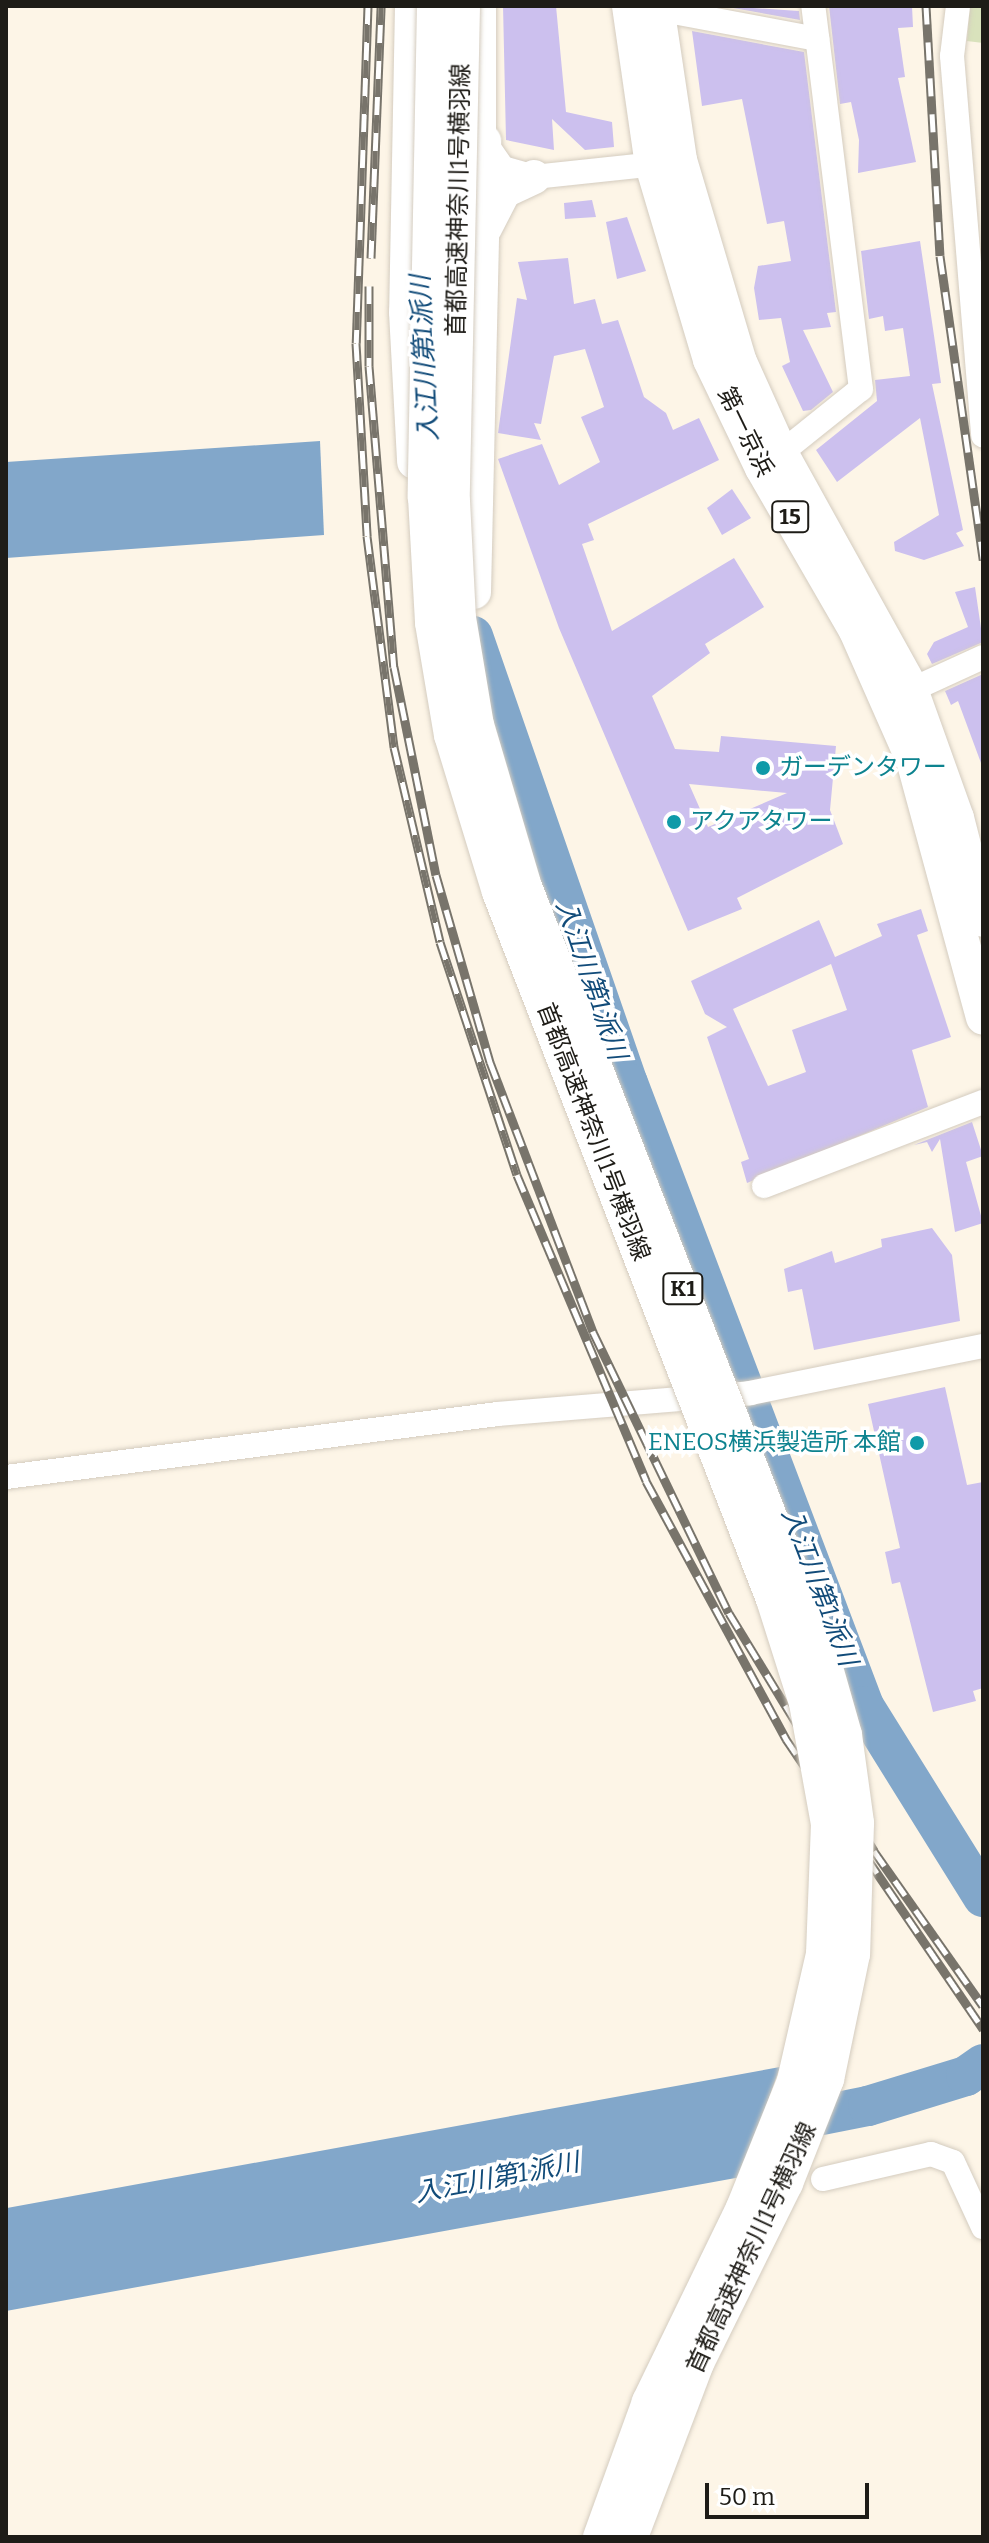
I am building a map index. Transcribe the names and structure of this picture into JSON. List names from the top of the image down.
{
  "streets": {
    "highway": [
      "首都高速神奈川1号横羽線",
      "第一京浜",
      "15",
      "K1"
    ]
  },
  "water": ["入江川第1派川"],
  "places": ["ガーデンタワー", "アクアタワー", "ENEOS横浜製造所 本館"],
  "scale_bar": "50 m"
}
